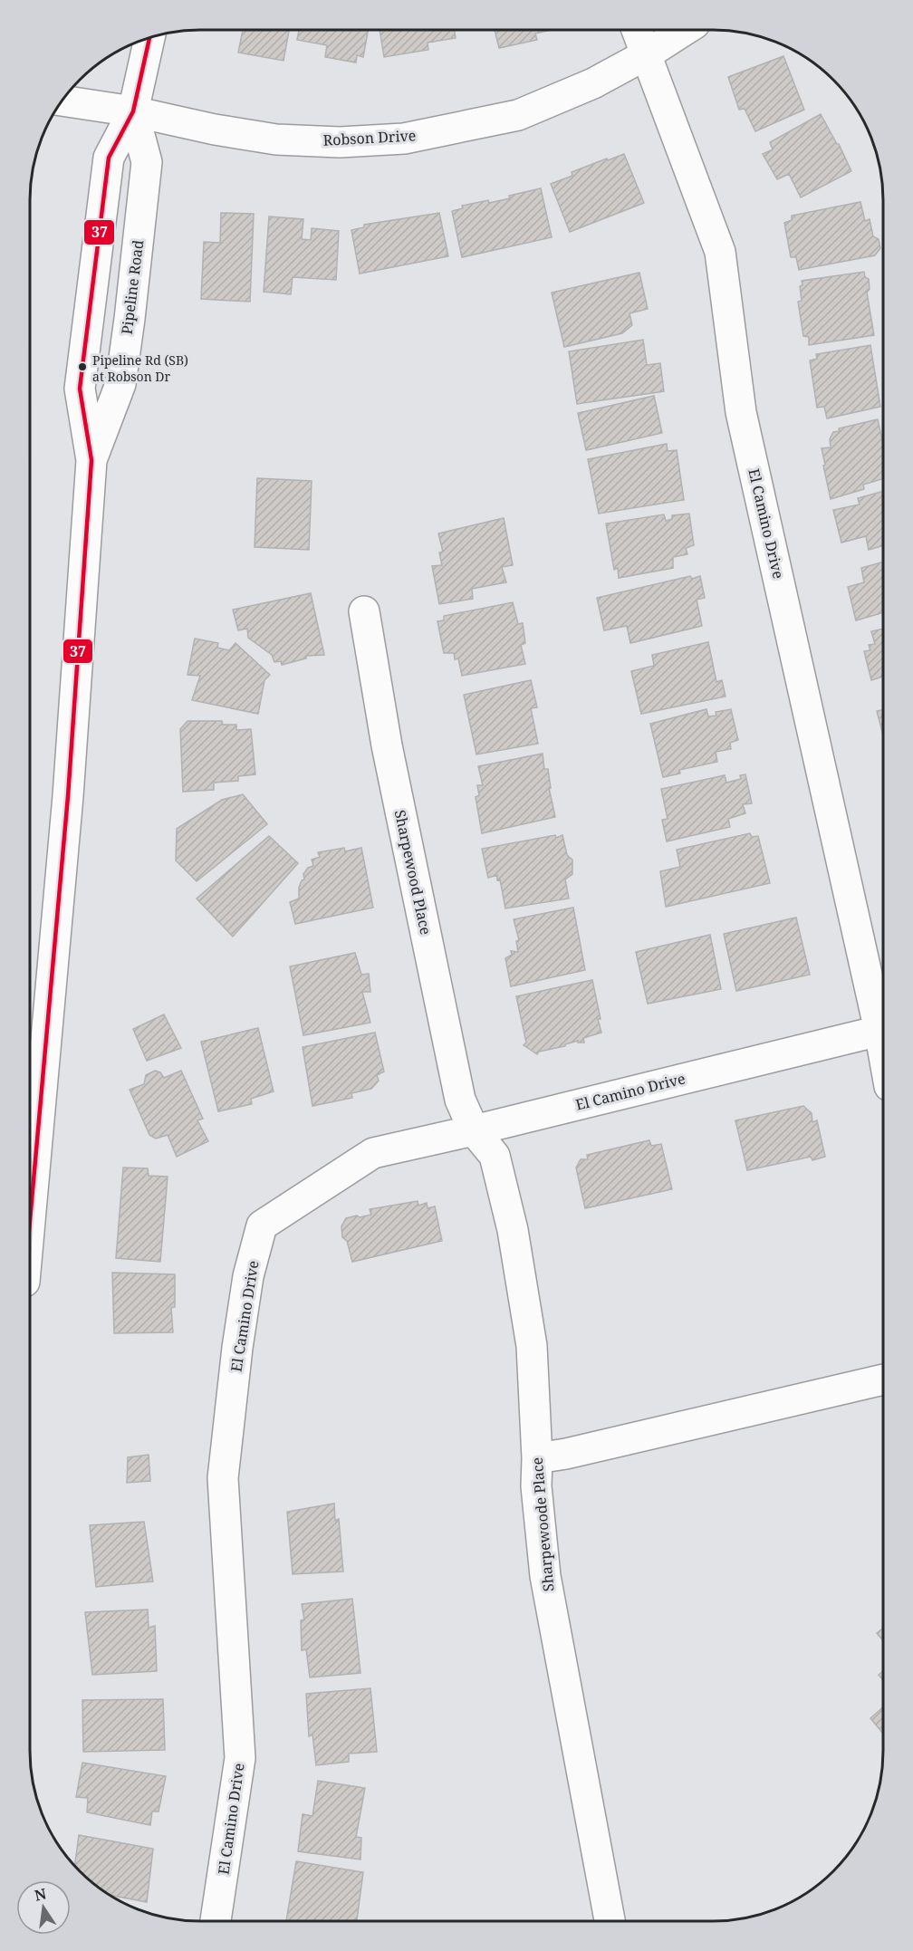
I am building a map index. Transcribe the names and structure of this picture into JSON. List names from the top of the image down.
{
  "streets": {
    "street": [
      "Robson Drive",
      "Pipeline Road",
      "El Camino Drive",
      "Sharpewood Place",
      "Sharpewoode Place"
    ]
  },
  "crossings": [
    ["Robson Drive", "Pipeline Road"],
    ["Robson Drive", "El Camino Drive"],
    ["El Camino Drive", "Sharpewood Place"],
    ["El Camino Drive", "Sharpewoode Place"],
    ["Sharpewood Place", "Sharpewoode Place"]
  ],
  "places": ["Pipeline Rd (SB) at Robson Dr"],
  "lines": ["transit line 37"],
  "north": "top"
}
